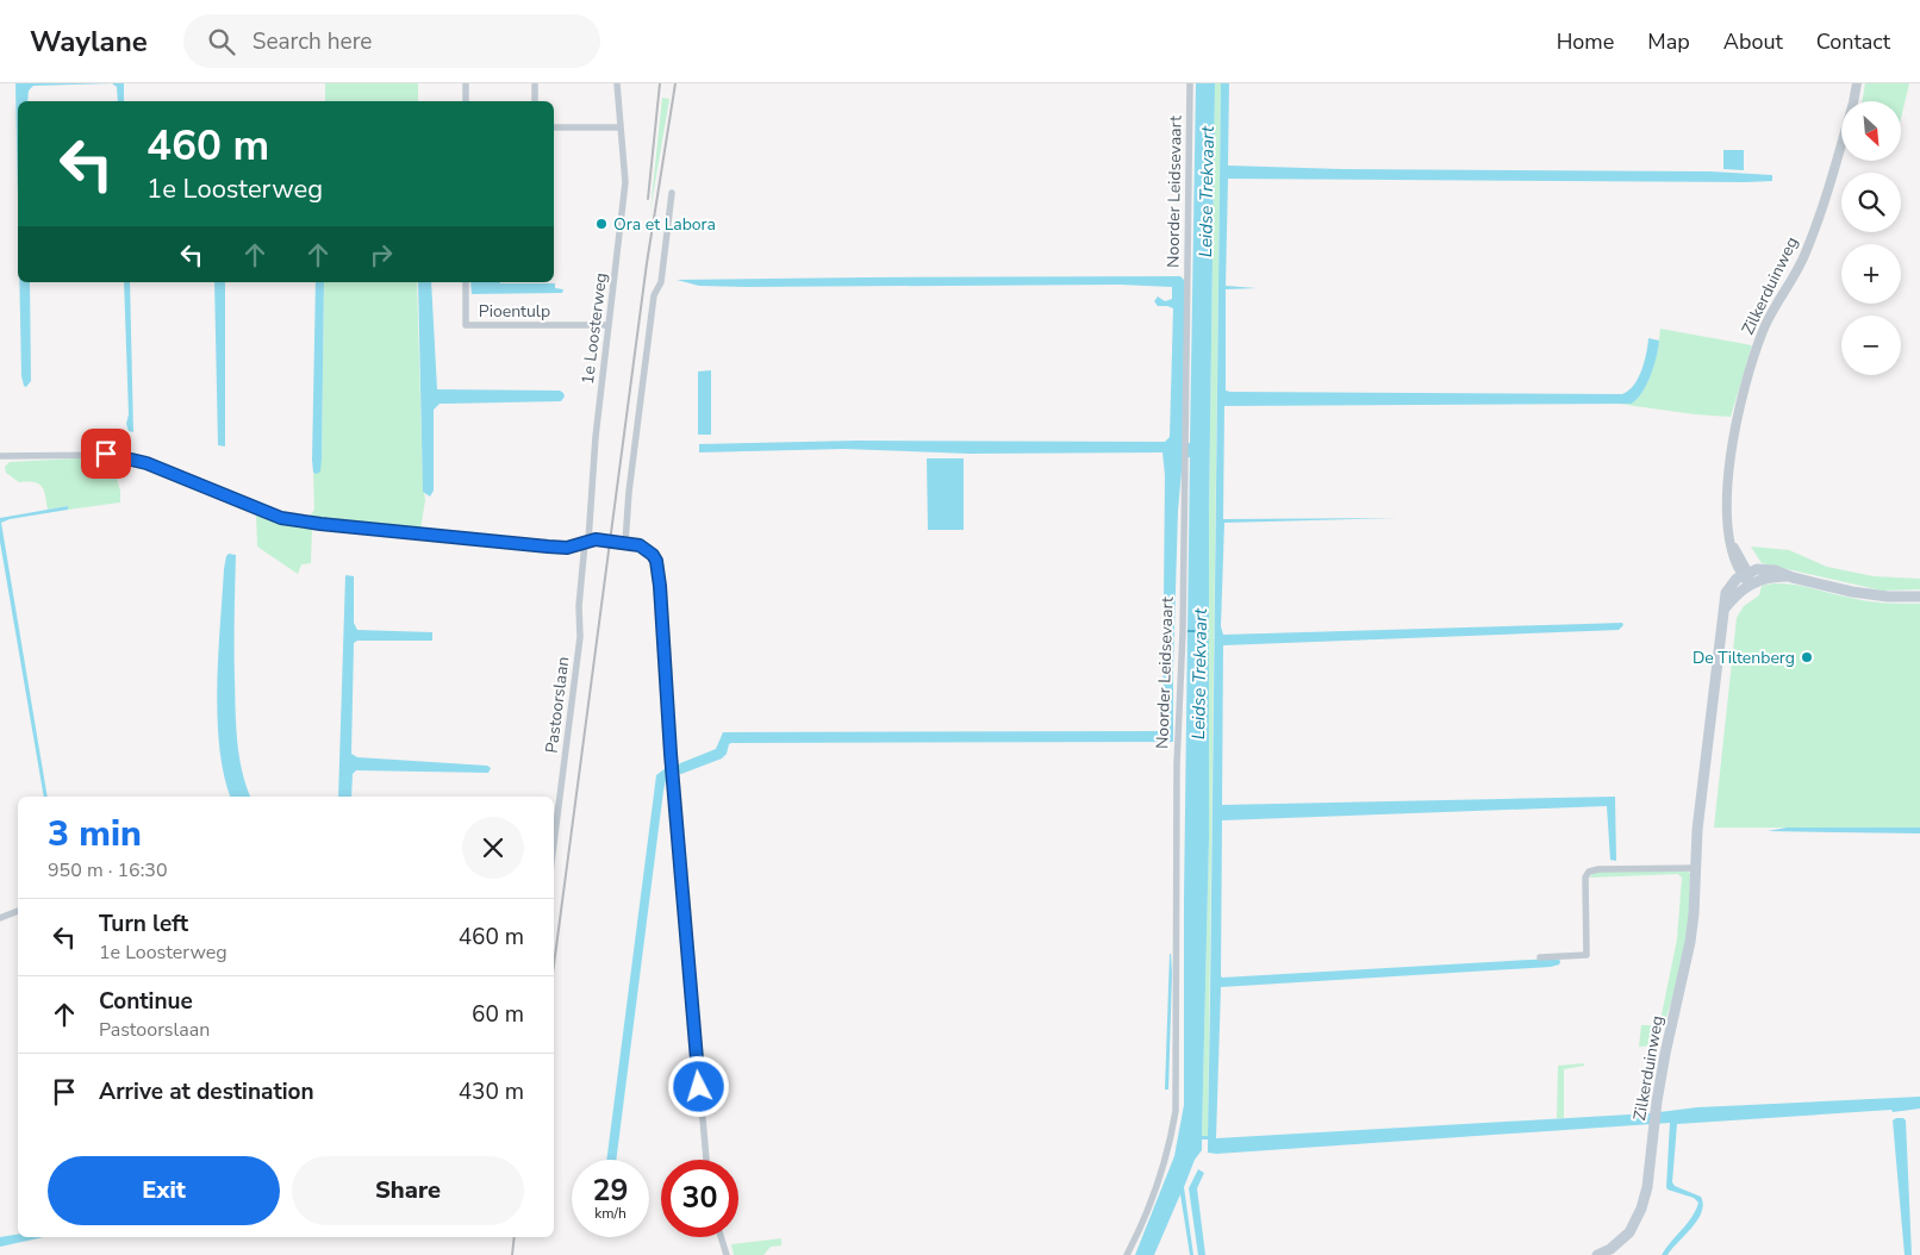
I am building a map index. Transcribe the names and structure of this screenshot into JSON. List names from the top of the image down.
{
  "streets": {
    "main road": ["Zilkerduinweg"],
    "street": [
      "Noorder Leidsevaart",
      "Pioentulp",
      "1e Loosterweg",
      "Pastoorslaan"
    ]
  },
  "crossings": [
    ["Pioentulp", "1e Loosterweg"],
    ["1e Loosterweg", "Pastoorslaan"]
  ],
  "water": ["Leidse Trekvaart"],
  "places": ["Ora et Labora", "De Tiltenberg"],
  "north": "bottom right",
  "page": {
    "header": "Waylane",
    "search": "Search here",
    "nav": [
      "Home",
      "Map",
      "About",
      "Contact"
    ],
    "map_buttons": ["+", "−"],
    "turn": ["460 m", "1e Loosterweg"],
    "heading": ["3 min", "950 m · 16:30"],
    "list": [
      {
        "name": "Turn left",
        "note": "1e Loosterweg",
        "value": "460 m"
      },
      {
        "name": "Continue",
        "note": "Pastoorslaan",
        "value": "60 m"
      },
      {
        "name": "Arrive at destination",
        "value": "430 m"
      }
    ],
    "buttons": ["Exit", "Share"],
    "speed": "29 km/h",
    "limit": "30"
  }
}
